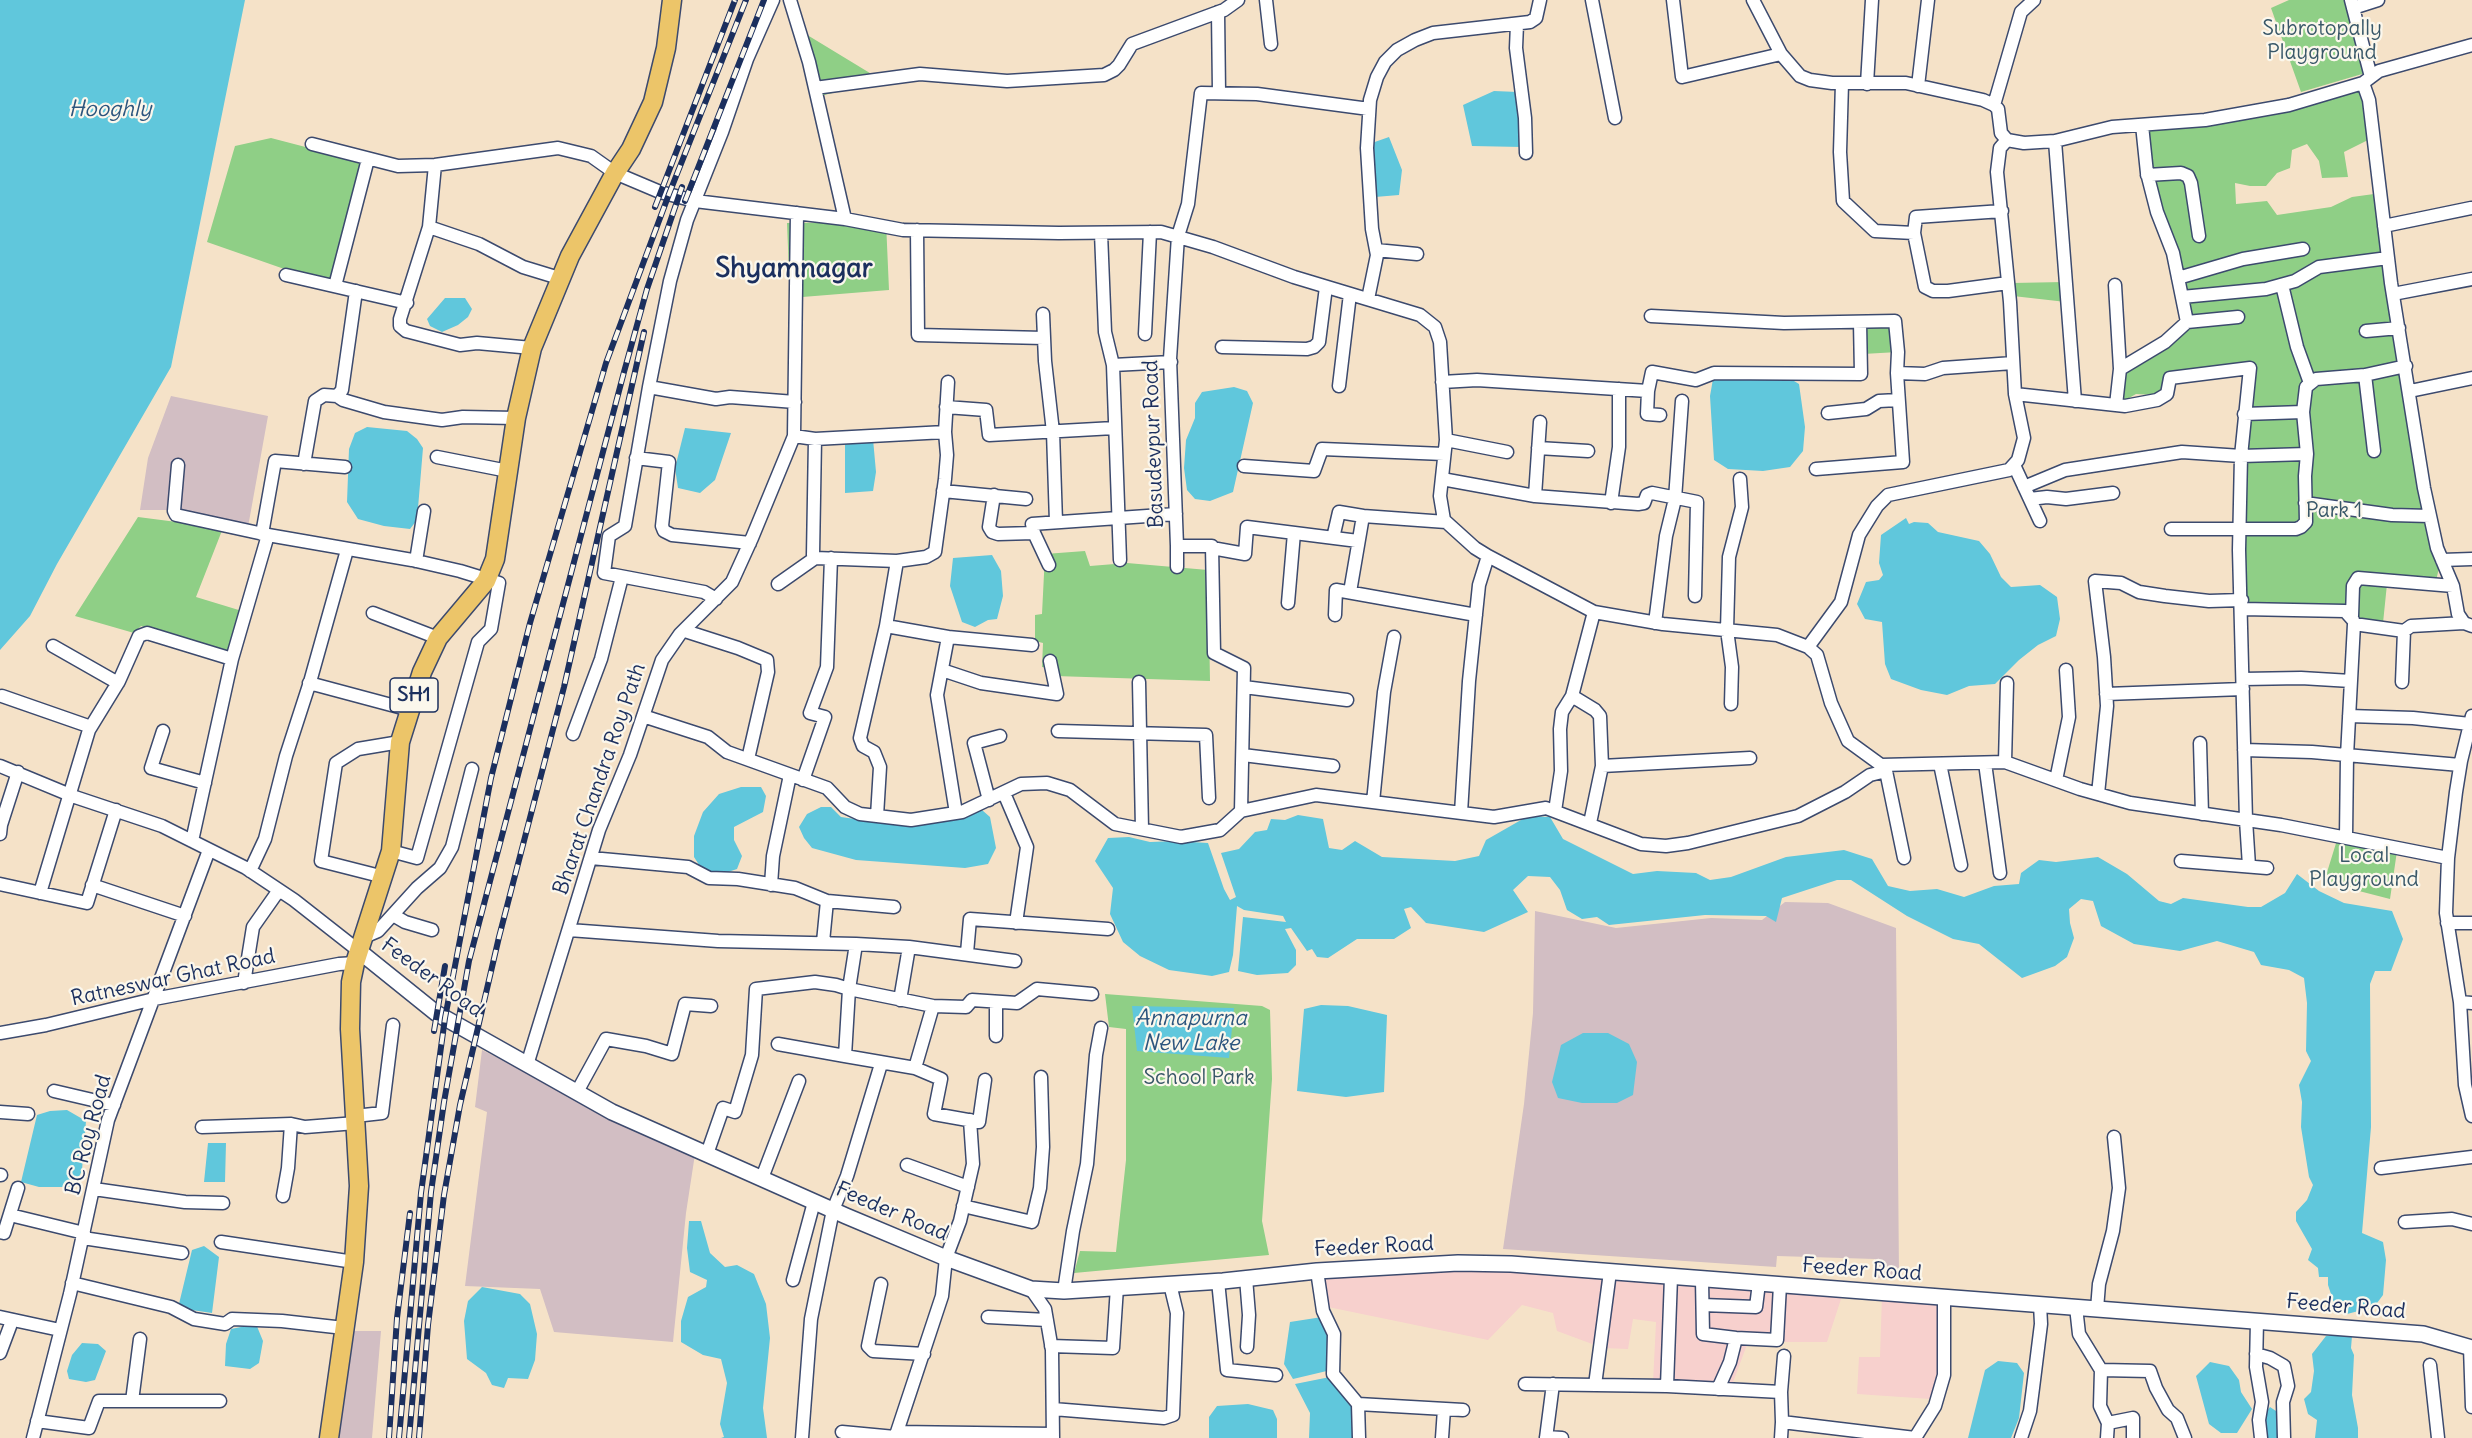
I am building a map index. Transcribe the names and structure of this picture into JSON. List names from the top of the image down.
{
  "streets": {
    "main road": ["SH1"],
    "street": [
      "Basudevpur Road",
      "Bharat Chandra Roy Path",
      "Ratneswar Ghat Road",
      "Feeder Road",
      "BC Roy Road"
    ]
  },
  "crossings": [
    ["SH1", "Ratneswar Ghat Road"],
    ["SH1", "Feeder Road"],
    ["Bharat Chandra Roy Path", "Feeder Road"],
    ["Ratneswar Ghat Road", "Feeder Road"],
    ["Ratneswar Ghat Road", "BC Roy Road"]
  ],
  "districts": ["Shyamnagar"],
  "water": ["Hooghly", "Annapurna New Lake"],
  "parks": [
    "Subrotopally Playground",
    "Park 1",
    "Local Playground",
    "School Park"
  ]
}
